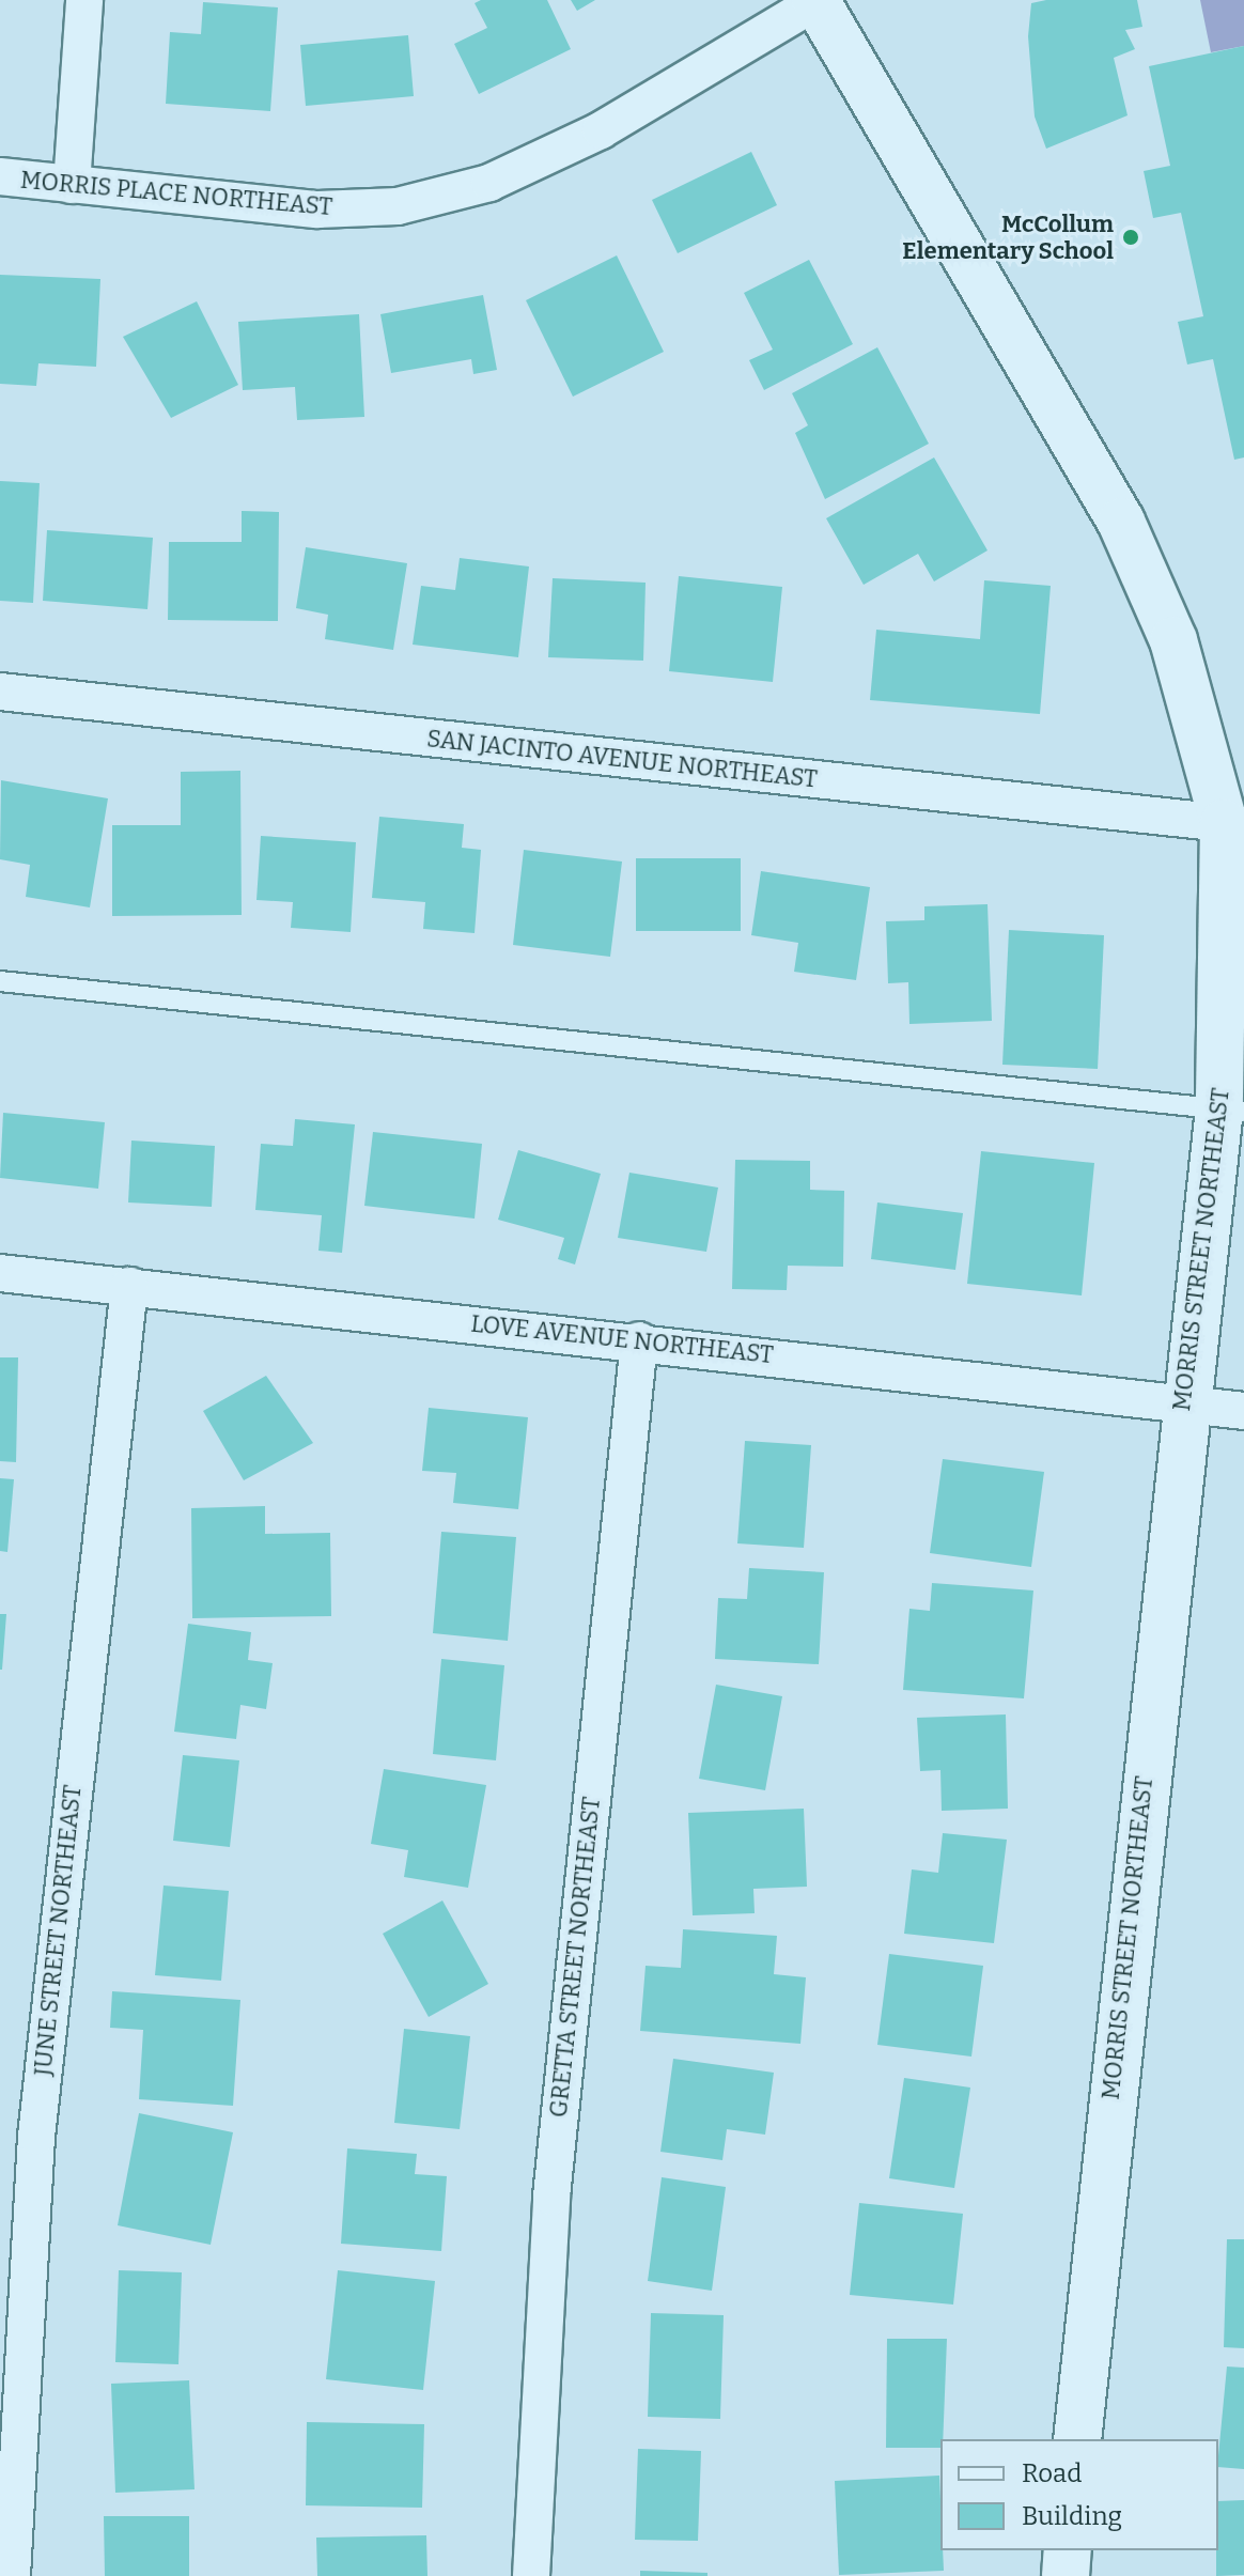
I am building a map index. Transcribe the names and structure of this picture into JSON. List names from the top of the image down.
{
  "streets": {
    "street": [
      "MORRIS PLACE NORTHEAST",
      "SAN JACINTO AVENUE NORTHEAST",
      "MORRIS STREET NORTHEAST",
      "LOVE AVENUE NORTHEAST",
      "JUNE STREET NORTHEAST",
      "GRETTA STREET NORTHEAST"
    ]
  },
  "crossings": [
    ["MORRIS PLACE NORTHEAST", "MORRIS STREET NORTHEAST"],
    ["SAN JACINTO AVENUE NORTHEAST", "MORRIS STREET NORTHEAST"],
    ["MORRIS STREET NORTHEAST", "LOVE AVENUE NORTHEAST"],
    ["LOVE AVENUE NORTHEAST", "JUNE STREET NORTHEAST"],
    ["LOVE AVENUE NORTHEAST", "GRETTA STREET NORTHEAST"]
  ],
  "places": ["McCollum Elementary School"],
  "legend": ["Road", "Building"]
}
